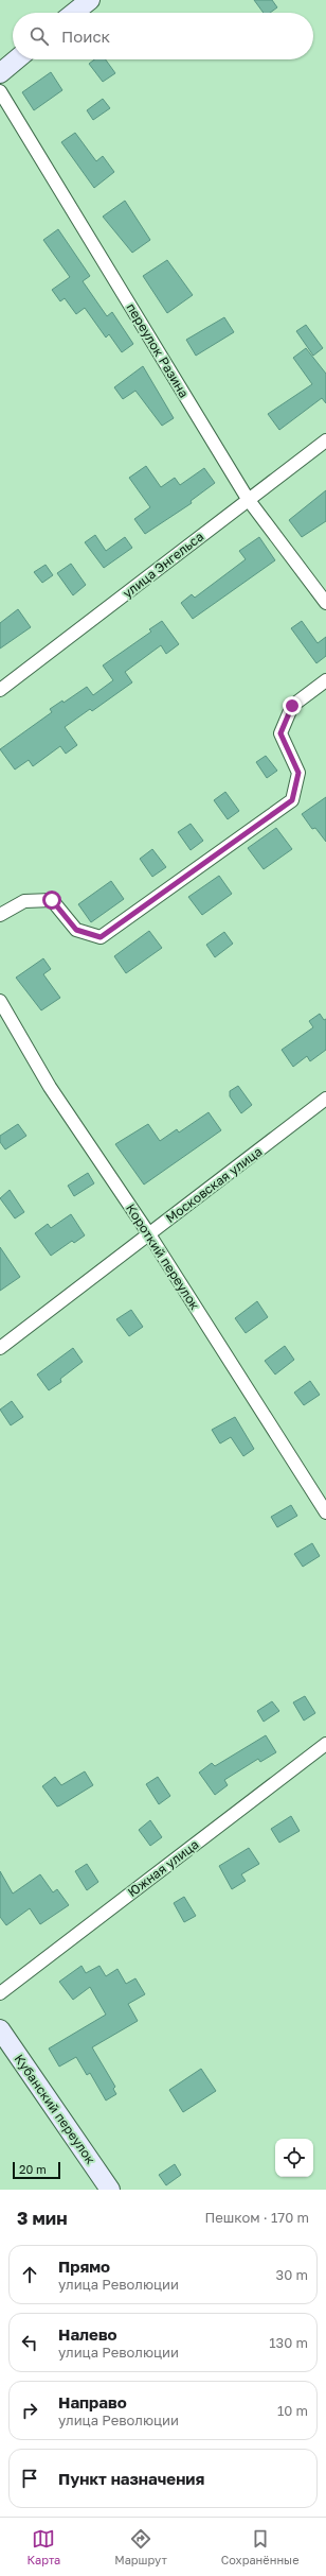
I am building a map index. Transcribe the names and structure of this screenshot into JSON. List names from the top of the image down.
{
  "streets": {
    "street": [
      "переулок Разина",
      "улица Энгельса",
      "Московская улица",
      "Короткий переулок",
      "Южная улица",
      "Кубанский переулок"
    ]
  },
  "crossings": [
    ["переулок Разина", "улица Энгельса"],
    ["Московская улица", "Короткий переулок"]
  ],
  "scale_bar": "20 m",
  "page": {
    "search": "Поиск",
    "scale": "20 m",
    "heading": ["3 мин", "Пешком · 170 m"],
    "list": [
      ["Прямо", "улица Революции", "30 m"],
      ["Налево", "улица Революции", "130 m"],
      ["Направо", "улица Революции", "10 m"],
      "Пункт назначения"
    ],
    "nav": ["Карта", "Маршрут", "Сохранённые"]
  }
}
